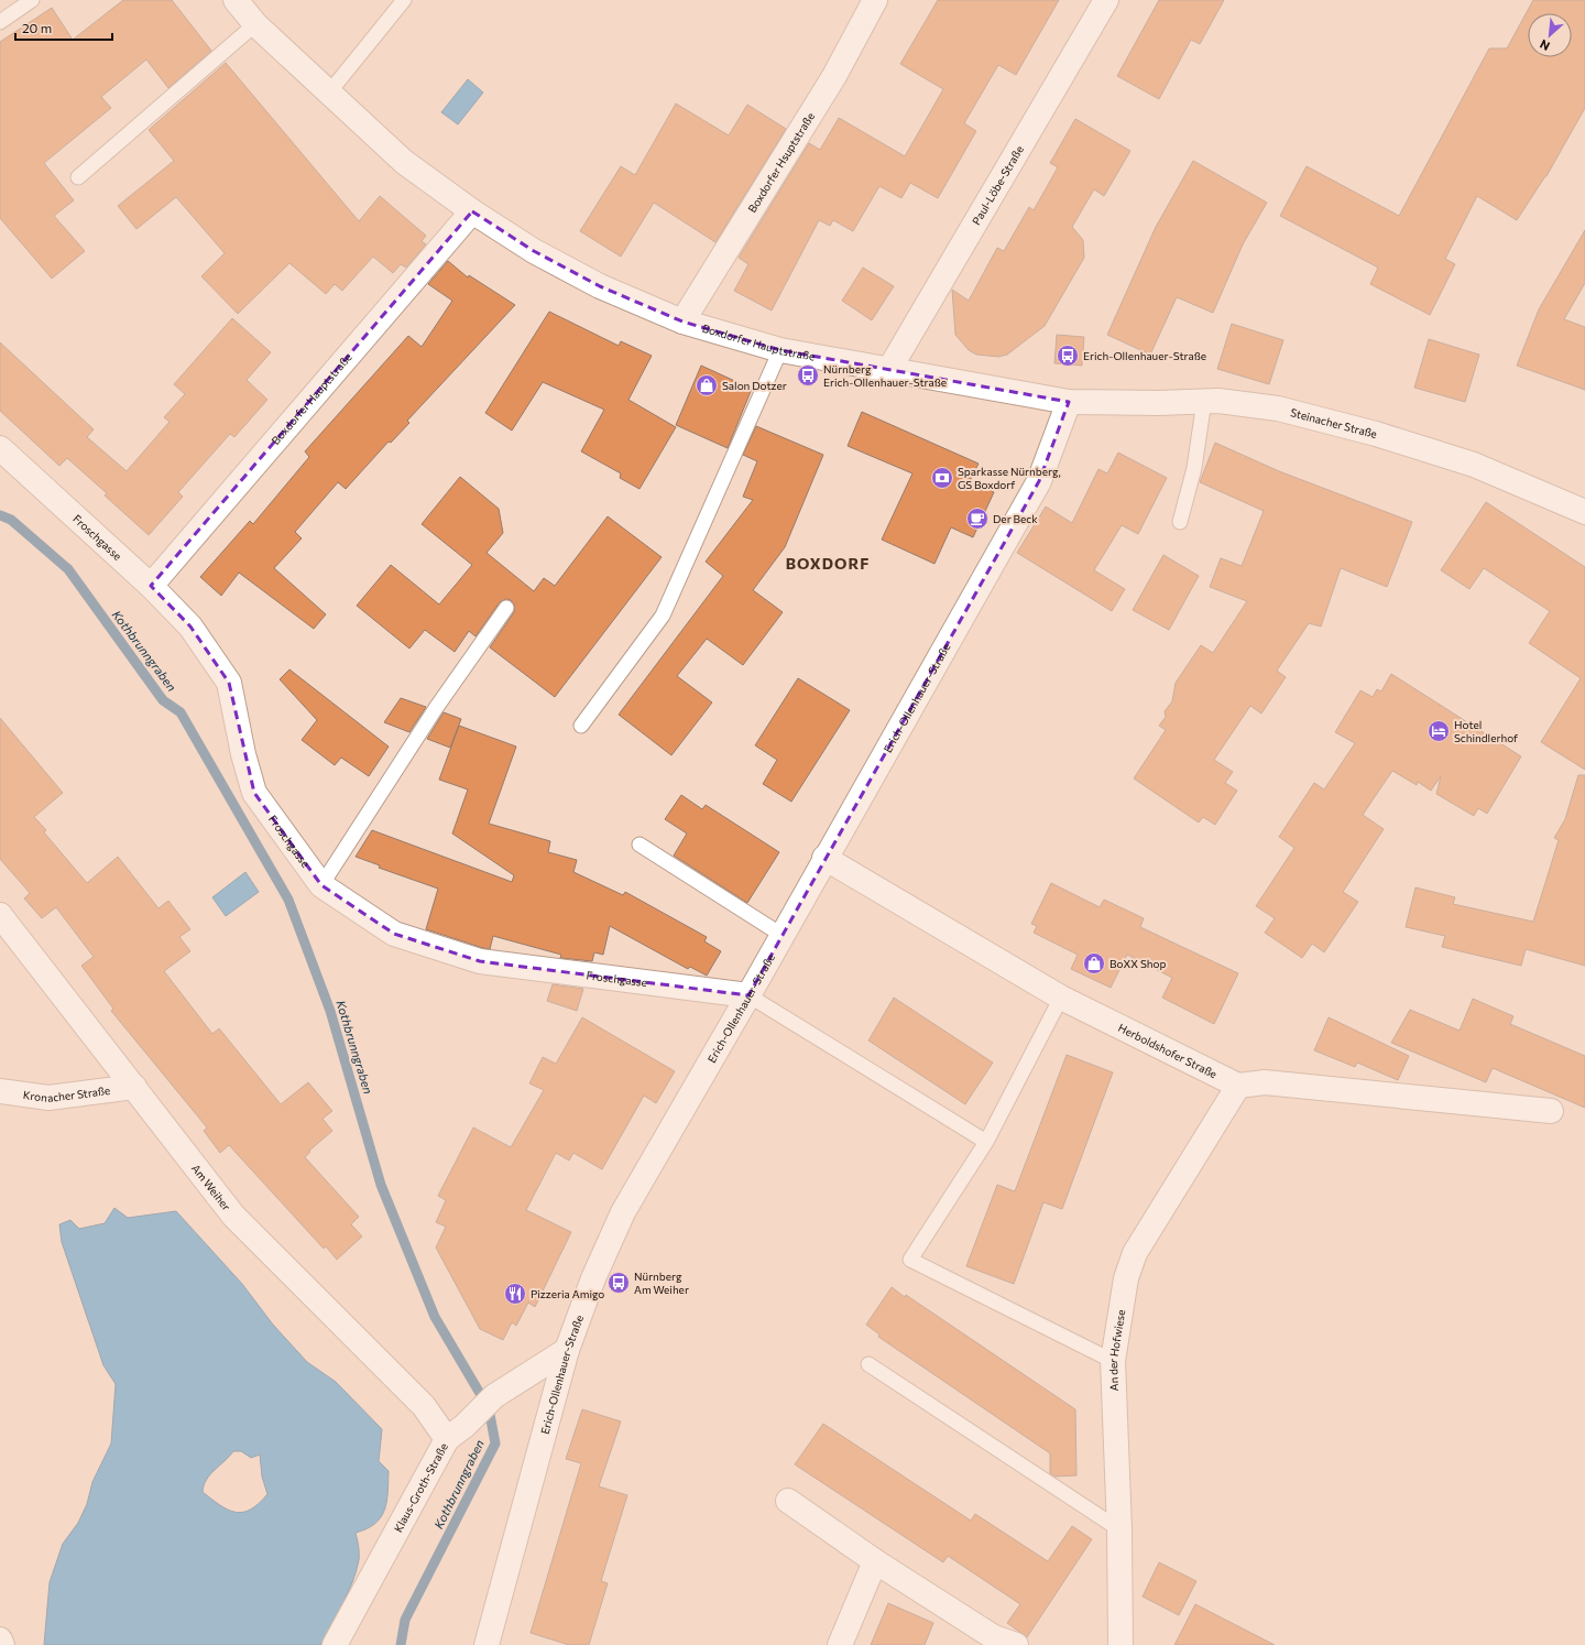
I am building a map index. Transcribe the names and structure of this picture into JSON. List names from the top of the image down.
{
  "streets": {
    "street": [
      "Boxdorfer Hsuptstraße",
      "Paul-Löbe-Straße",
      "Boxdorfer Hauptstraße",
      "Steinacher Straße",
      "Froschgasse",
      "Erich-Ollenhauer-Straße",
      "Herboldshofer Straße",
      "Kronacher Straße",
      "Am Weiher",
      "An der Hofwiese",
      "Klaus-Groth-Straße"
    ]
  },
  "crossings": [
    ["Boxdorfer Hsuptstraße", "Boxdorfer Hauptstraße"],
    ["Paul-Löbe-Straße", "Boxdorfer Hauptstraße"],
    ["Boxdorfer Hauptstraße", "Steinacher Straße"],
    ["Boxdorfer Hauptstraße", "Froschgasse"],
    ["Boxdorfer Hauptstraße", "Erich-Ollenhauer-Straße"],
    ["Steinacher Straße", "Erich-Ollenhauer-Straße"],
    ["Froschgasse", "Erich-Ollenhauer-Straße"],
    ["Erich-Ollenhauer-Straße", "Herboldshofer Straße"],
    ["Erich-Ollenhauer-Straße", "Klaus-Groth-Straße"],
    ["Herboldshofer Straße", "An der Hofwiese"],
    ["Kronacher Straße", "Am Weiher"],
    ["Am Weiher", "Klaus-Groth-Straße"]
  ],
  "districts": ["BOXDORF"],
  "water": ["Kothbrunngraben"],
  "places": {
    "bus stop": ["Erich-Ollenhauer-Straße", "Nürnberg Erich-Ollenhauer-Straße", "Nürnberg Am Weiher"],
    "shop": ["Salon Dotzer", "BoXX Shop"],
    "bank": ["Sparkasse Nürnberg, GS Boxdorf"],
    "cafe": ["Der Beck"],
    "hotel": ["Hotel Schindlerhof"],
    "restaurant": ["Pizzeria Amigo"]
  },
  "scale_bar": "20 m",
  "north": "bottom left"
}
